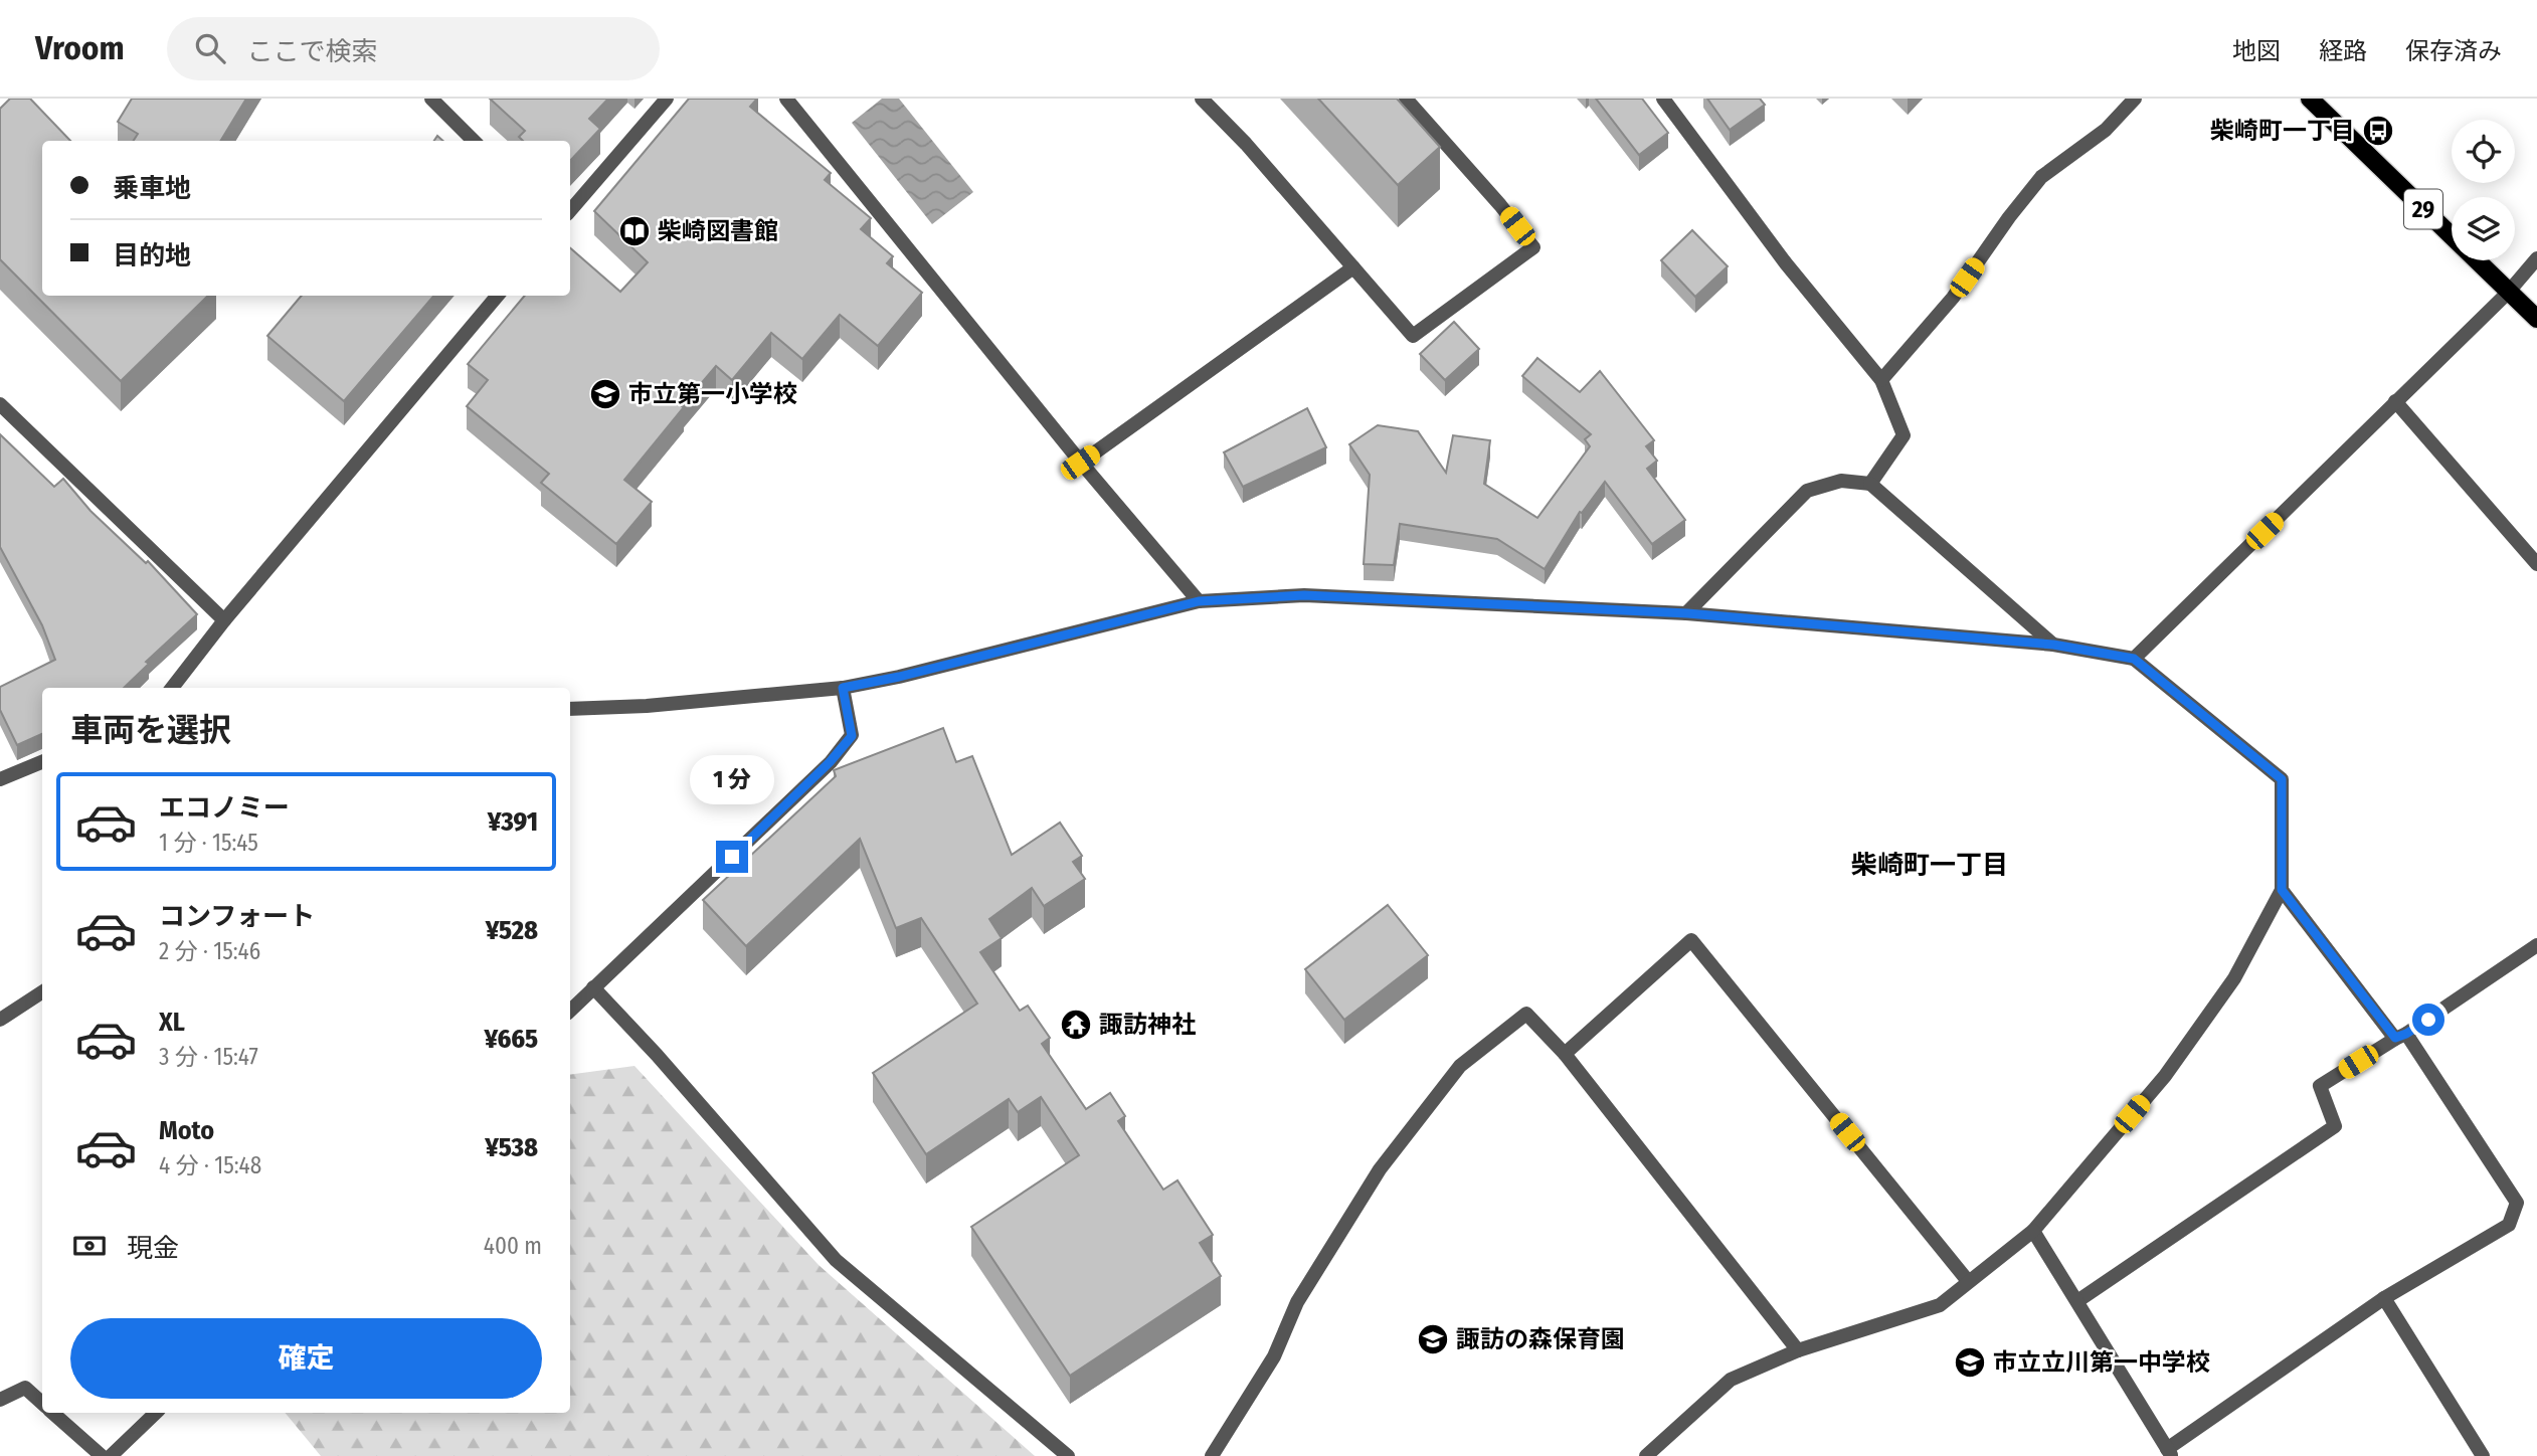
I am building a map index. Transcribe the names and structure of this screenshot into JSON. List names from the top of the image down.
{
  "streets": {
    "main road": ["29"]
  },
  "districts": ["柴崎町一丁目"],
  "places": {
    "bus stop": ["柴崎町一丁目"],
    "library": ["柴崎図書館"],
    "school or university": ["市立第一小学校", "諏訪の森保育園", "市立立川第一中学校"],
    "temple": ["諏訪神社"]
  },
  "page": {
    "header": "Vroom",
    "search": "ここで検索",
    "nav": ["地図", "経路", "保存済み"],
    "banner": ["乗車地", "目的地"],
    "heading": "車両を選択",
    "bubble": "1 分",
    "list": [
      {
        "name": "エコノミー",
        "note": "1 分 · 15:45",
        "value": "¥391"
      },
      {
        "name": "コンフォート",
        "note": "2 分 · 15:46",
        "value": "¥528"
      },
      {
        "name": "XL",
        "note": "3 分 · 15:47",
        "value": "¥665"
      },
      {
        "name": "Moto",
        "note": "4 分 · 15:48",
        "value": "¥538"
      }
    ],
    "pay": ["現金", "400 m"],
    "buttons": "確定"
  }
}
